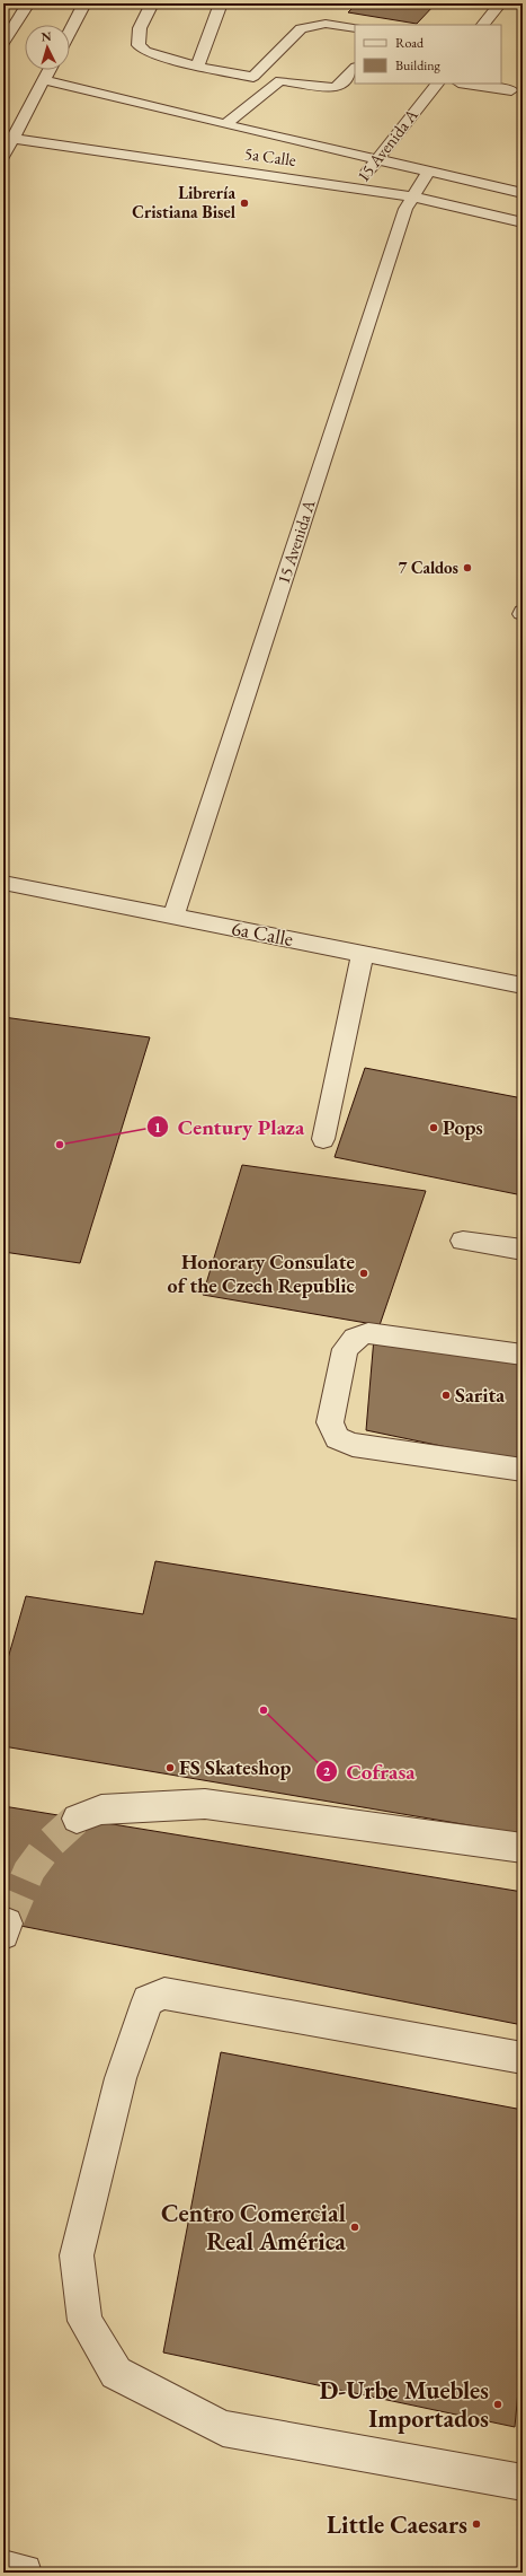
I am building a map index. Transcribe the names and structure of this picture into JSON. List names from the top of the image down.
{
  "streets": {
    "street": ["15 Avenida A", "5a Calle", "6a Calle"]
  },
  "crossings": [
    ["15 Avenida A", "5a Calle"],
    ["15 Avenida A", "6a Calle"]
  ],
  "places": [
    "Librería Cristiana Bisel",
    "7 Caldos",
    "Pops",
    "Century Plaza",
    "Honorary Consulate of the Czech Republic",
    "Sarita",
    "Cofrasa",
    "FS Skateshop",
    "Centro Comercial Real América",
    "D-Urbe Muebles Importados",
    "Little Caesars"
  ],
  "legend": ["Road", "Building"],
  "north": "top"
}
